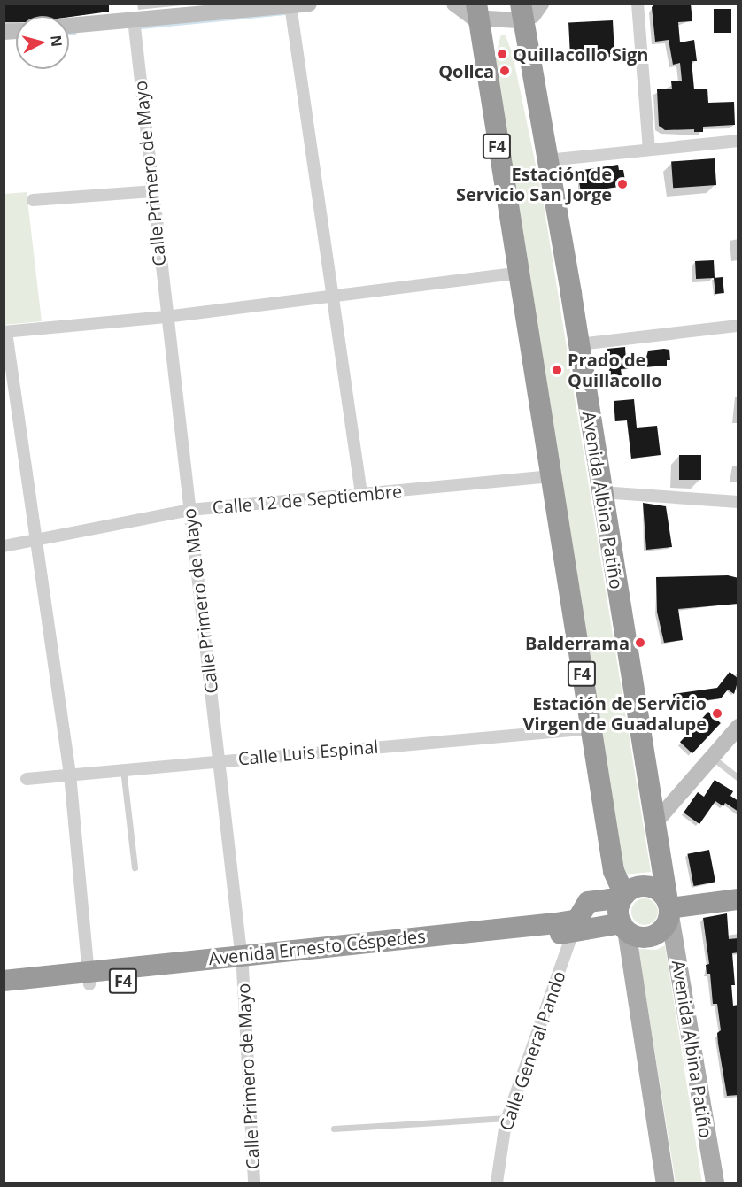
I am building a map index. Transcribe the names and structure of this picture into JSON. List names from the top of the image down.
{
  "streets": {
    "highway": ["F4", "Avenida Albina Patiño", "Avenida Ernesto Céspedes"],
    "street": [
      "Calle Primero de Mayo",
      "Calle 12 de Septiembre",
      "Calle Luis Espinal",
      "Calle General Pando"
    ]
  },
  "crossings": [
    ["F4", "Calle 12 de Septiembre"],
    ["F4", "Avenida Albina Patiño"],
    ["F4", "Calle Luis Espinal"],
    ["F4", "Avenida Ernesto Céspedes"],
    ["Calle Primero de Mayo", "Calle 12 de Septiembre"],
    ["Calle Primero de Mayo", "Calle Luis Espinal"],
    ["Calle Primero de Mayo", "Avenida Ernesto Céspedes"],
    ["Avenida Albina Patiño", "Avenida Ernesto Céspedes"],
    ["Avenida Ernesto Céspedes", "Calle General Pando"]
  ],
  "places": [
    "Quillacollo Sign",
    "Qollca",
    "Estación de Servicio San Jorge",
    "Prado de Quillacollo",
    "Balderrama",
    "Estación de Servicio Virgen de Guadalupe"
  ],
  "north": "right"
}
